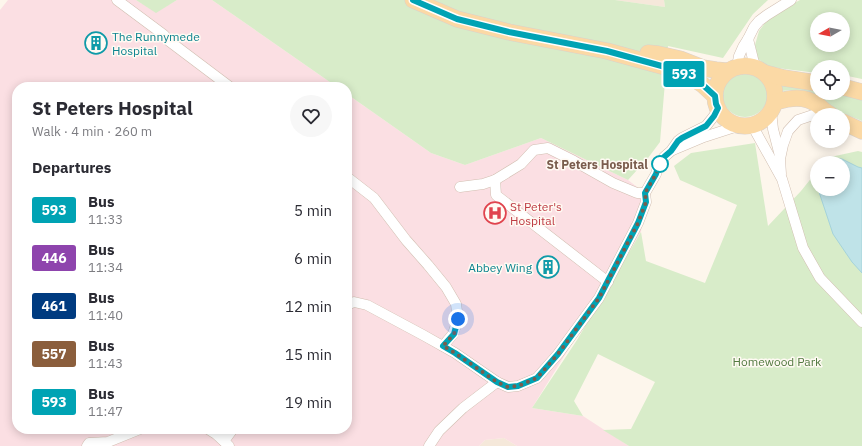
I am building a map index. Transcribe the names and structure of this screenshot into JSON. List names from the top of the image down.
{
  "parks": ["Homewood Park"],
  "places": {
    "building": ["The Runnymede Hospital", "Abbey Wing"],
    "other": ["St Peters Hospital"],
    "hospital": ["St Peter's Hospital"]
  },
  "lines": ["bus line 593"],
  "north": "left",
  "page": {
    "on_map": "593",
    "map_buttons": ["+", "−"],
    "heading": [
      ["St Peters Hospital", "Walk · 4 min · 260 m"],
      "Departures"
    ],
    "list": [
      {
        "mark": "593",
        "name": "Bus",
        "note": "11:33",
        "value": "5 min"
      },
      {
        "mark": "446",
        "name": "Bus",
        "note": "11:34",
        "value": "6 min"
      },
      {
        "mark": "461",
        "name": "Bus",
        "note": "11:40",
        "value": "12 min"
      },
      {
        "mark": "557",
        "name": "Bus",
        "note": "11:43",
        "value": "15 min"
      },
      {
        "mark": "593",
        "name": "Bus",
        "note": "11:47",
        "value": "19 min"
      }
    ]
  }
}
